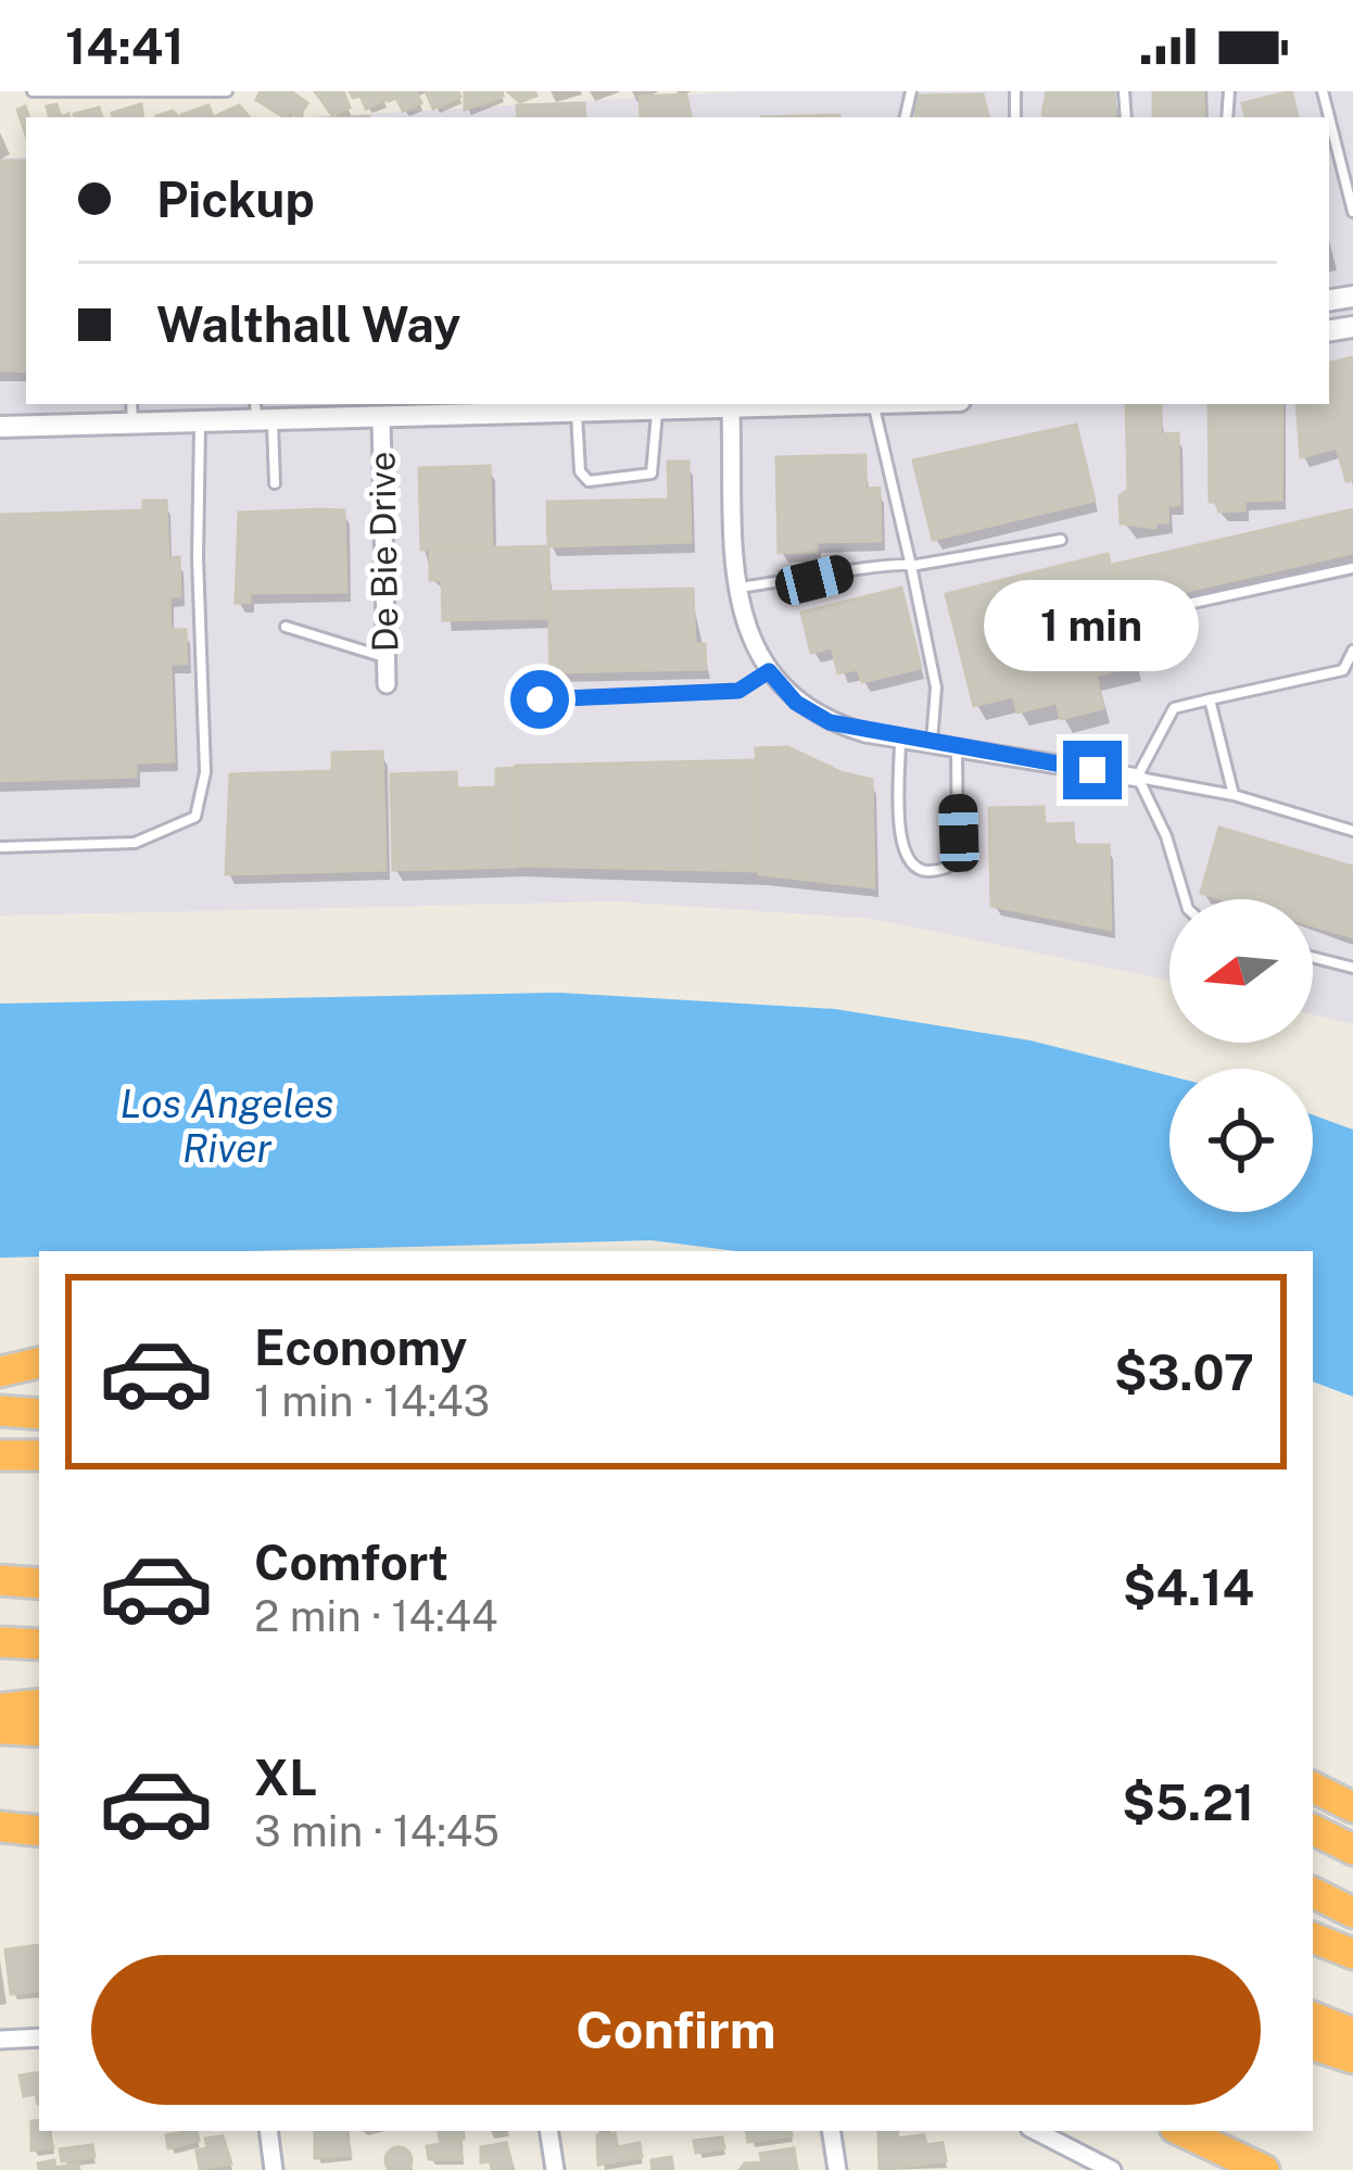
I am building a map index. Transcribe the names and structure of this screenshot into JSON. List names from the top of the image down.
{
  "streets": {
    "street": ["De Bie Drive"]
  },
  "water": ["Los Angeles River"],
  "north": "left",
  "page": {
    "status": "14:41",
    "banner": ["Pickup", "Walthall Way"],
    "bubble": "1 min",
    "list": [
      {
        "name": "Economy",
        "note": "1 min · 14:43",
        "value": "$3.07"
      },
      {
        "name": "Comfort",
        "note": "2 min · 14:44",
        "value": "$4.14"
      },
      {
        "name": "XL",
        "note": "3 min · 14:45",
        "value": "$5.21"
      }
    ],
    "buttons": "Confirm"
  }
}
